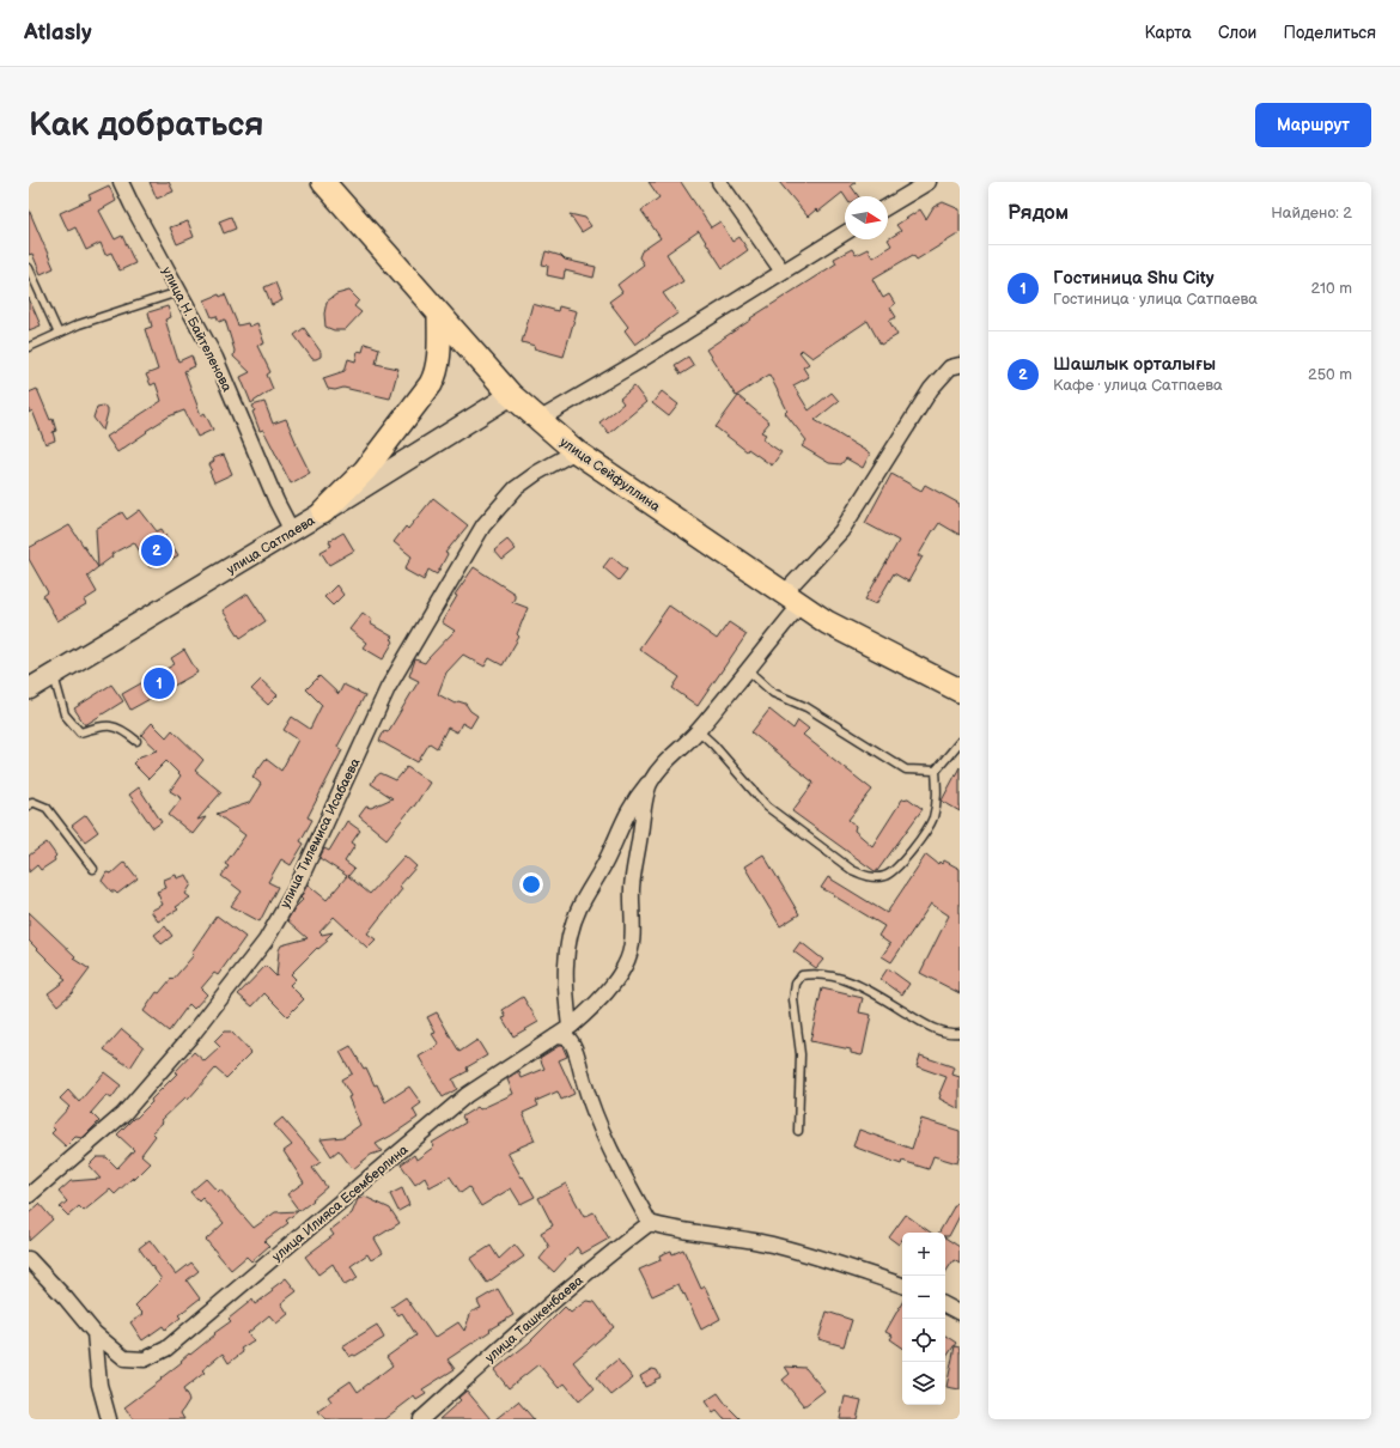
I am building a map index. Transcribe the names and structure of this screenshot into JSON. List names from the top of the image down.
{
  "streets": {
    "main road": ["улица Сейфуллина"],
    "street": [
      "улица Н. Байтеленова",
      "улица Сатпаева",
      "улица Тилемиса Исабаева",
      "улица Илияса Есемберлина",
      "улица Ташкенбаева"
    ]
  },
  "crossings": [
    ["улица Н. Байтеленова", "улица Сатпаева"],
    ["улица Сейфуллина", "улица Сатпаева"],
    ["улица Сейфуллина", "улица Тилемиса Исабаева"]
  ],
  "north": "right",
  "page": {
    "header": "Atlasly",
    "nav": ["Карта", "Слои", "Поделиться"],
    "buttons": "Маршрут",
    "title": "Как добраться",
    "heading": ["Рядом", "Найдено: 2"],
    "list": [
      {
        "mark": "1",
        "name": "Гостиница Shu City",
        "note": "Гостиница · улица Сатпаева",
        "value": "210 m"
      },
      {
        "mark": "2",
        "name": "Шашлык орталығы",
        "note": "Кафе · улица Сатпаева",
        "value": "250 m"
      }
    ],
    "pins": ["2", "1"],
    "map_buttons": ["+", "−"]
  }
}
